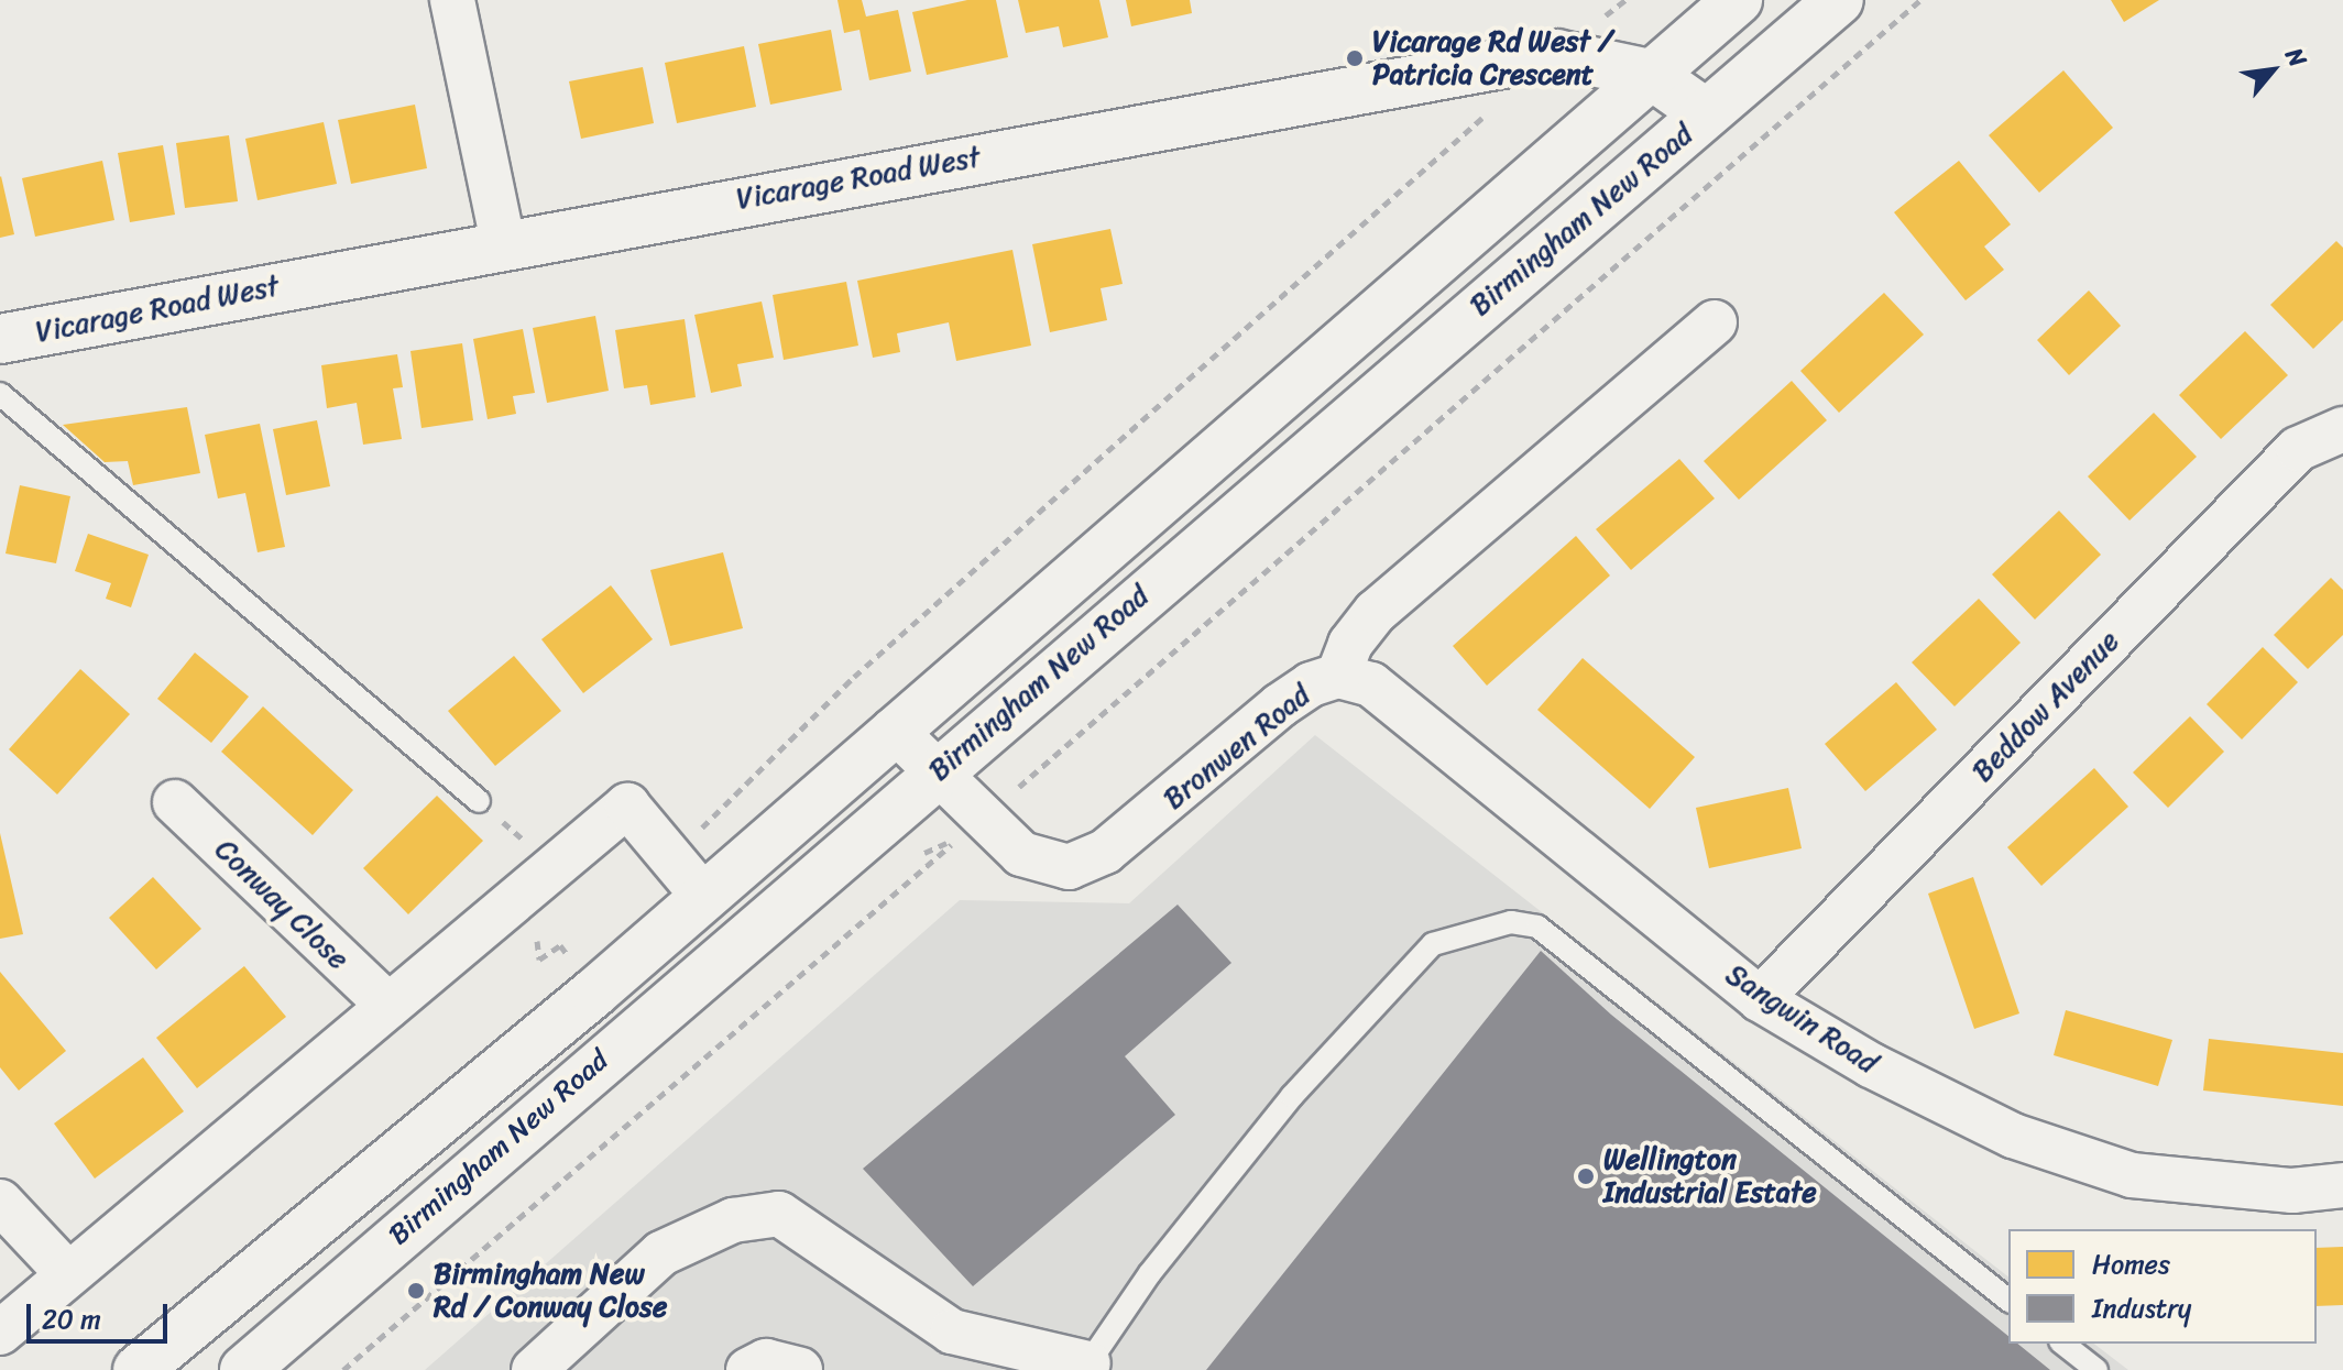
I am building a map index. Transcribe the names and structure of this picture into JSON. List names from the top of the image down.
{
  "streets": {
    "main road": ["Vicarage Road West", "Birmingham New Road"],
    "street": [
      "Beddow Avenue",
      "Bronwen Road",
      "Conway Close",
      "Sangwin Road"
    ]
  },
  "crossings": [
    ["Vicarage Road West", "Birmingham New Road"],
    ["Birmingham New Road", "Bronwen Road"],
    ["Beddow Avenue", "Sangwin Road"],
    ["Bronwen Road", "Sangwin Road"]
  ],
  "places": ["Vicarage Rd West / Patricia Crescent", "Wellington Industrial Estate", "Birmingham New Rd / Conway Close"],
  "legend": ["Homes", "Industry"],
  "scale_bar": "20 m",
  "north": "top right"
}
